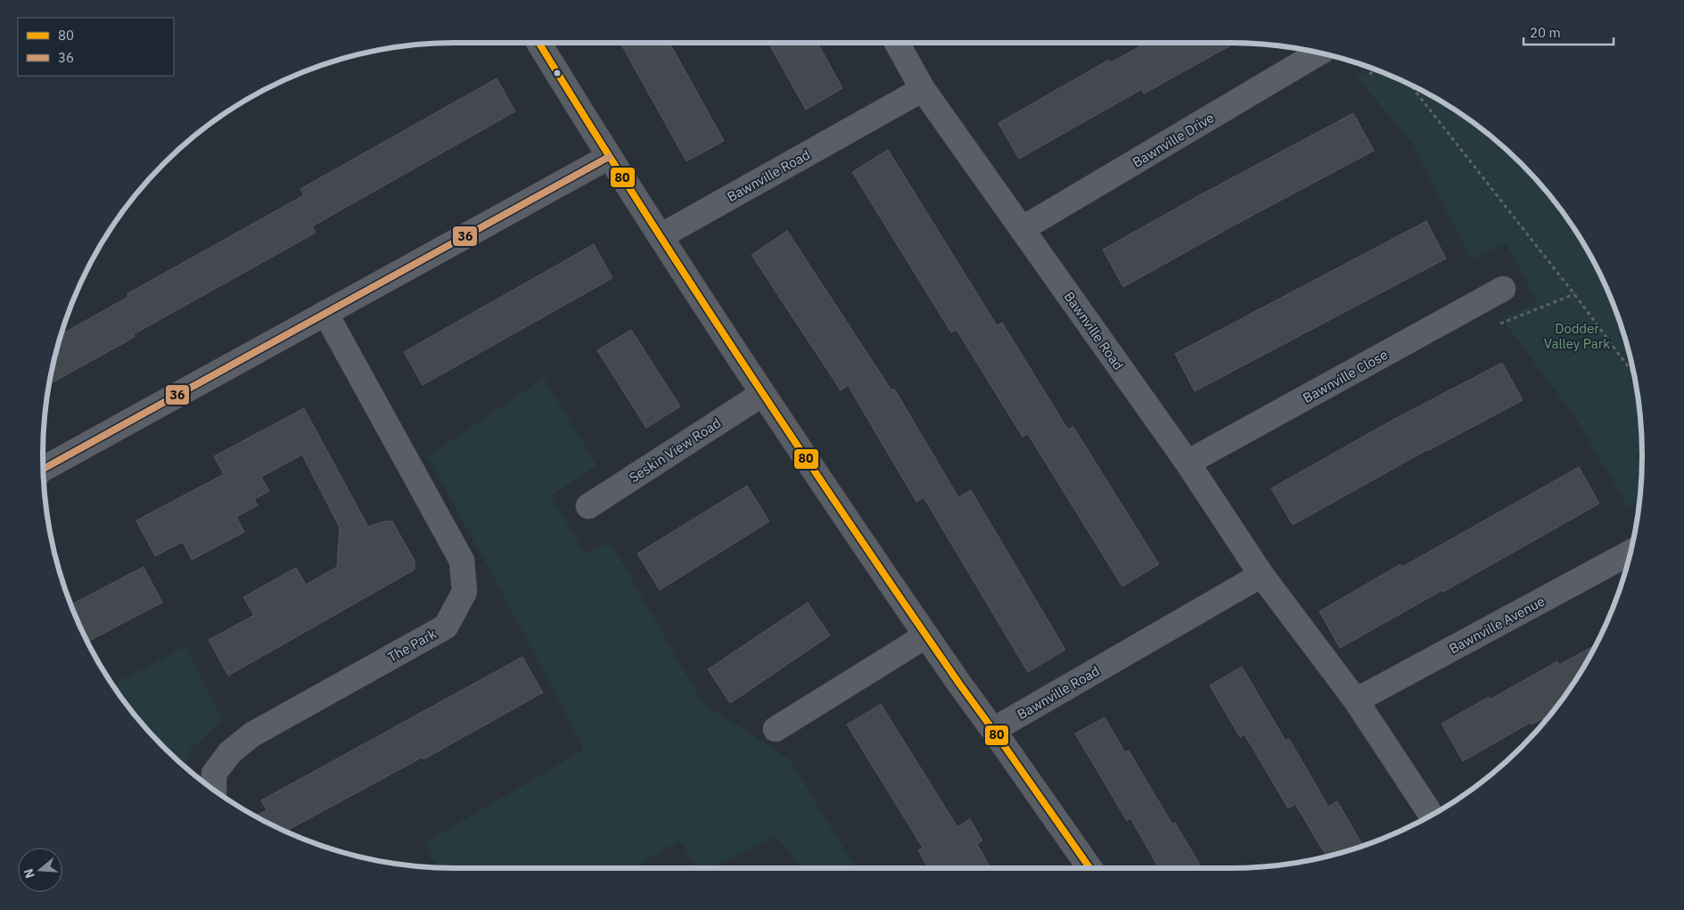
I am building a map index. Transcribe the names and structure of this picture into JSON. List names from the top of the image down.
{
  "streets": {
    "street": [
      "Bawnville Drive",
      "Bawnville Road",
      "Bawnville Close",
      "Seskin View Road",
      "Bawnville Avenue",
      "The Park"
    ]
  },
  "crossings": [
    ["Bawnville Drive", "Bawnville Road"],
    ["Bawnville Road", "Bawnville Close"],
    ["Bawnville Road", "Bawnville Avenue"]
  ],
  "parks": ["Dodder Valley Park"],
  "lines": ["transit line 80", "transit line 36"],
  "legend": ["80", "36"],
  "scale_bar": "20 m",
  "north": "left"
}
